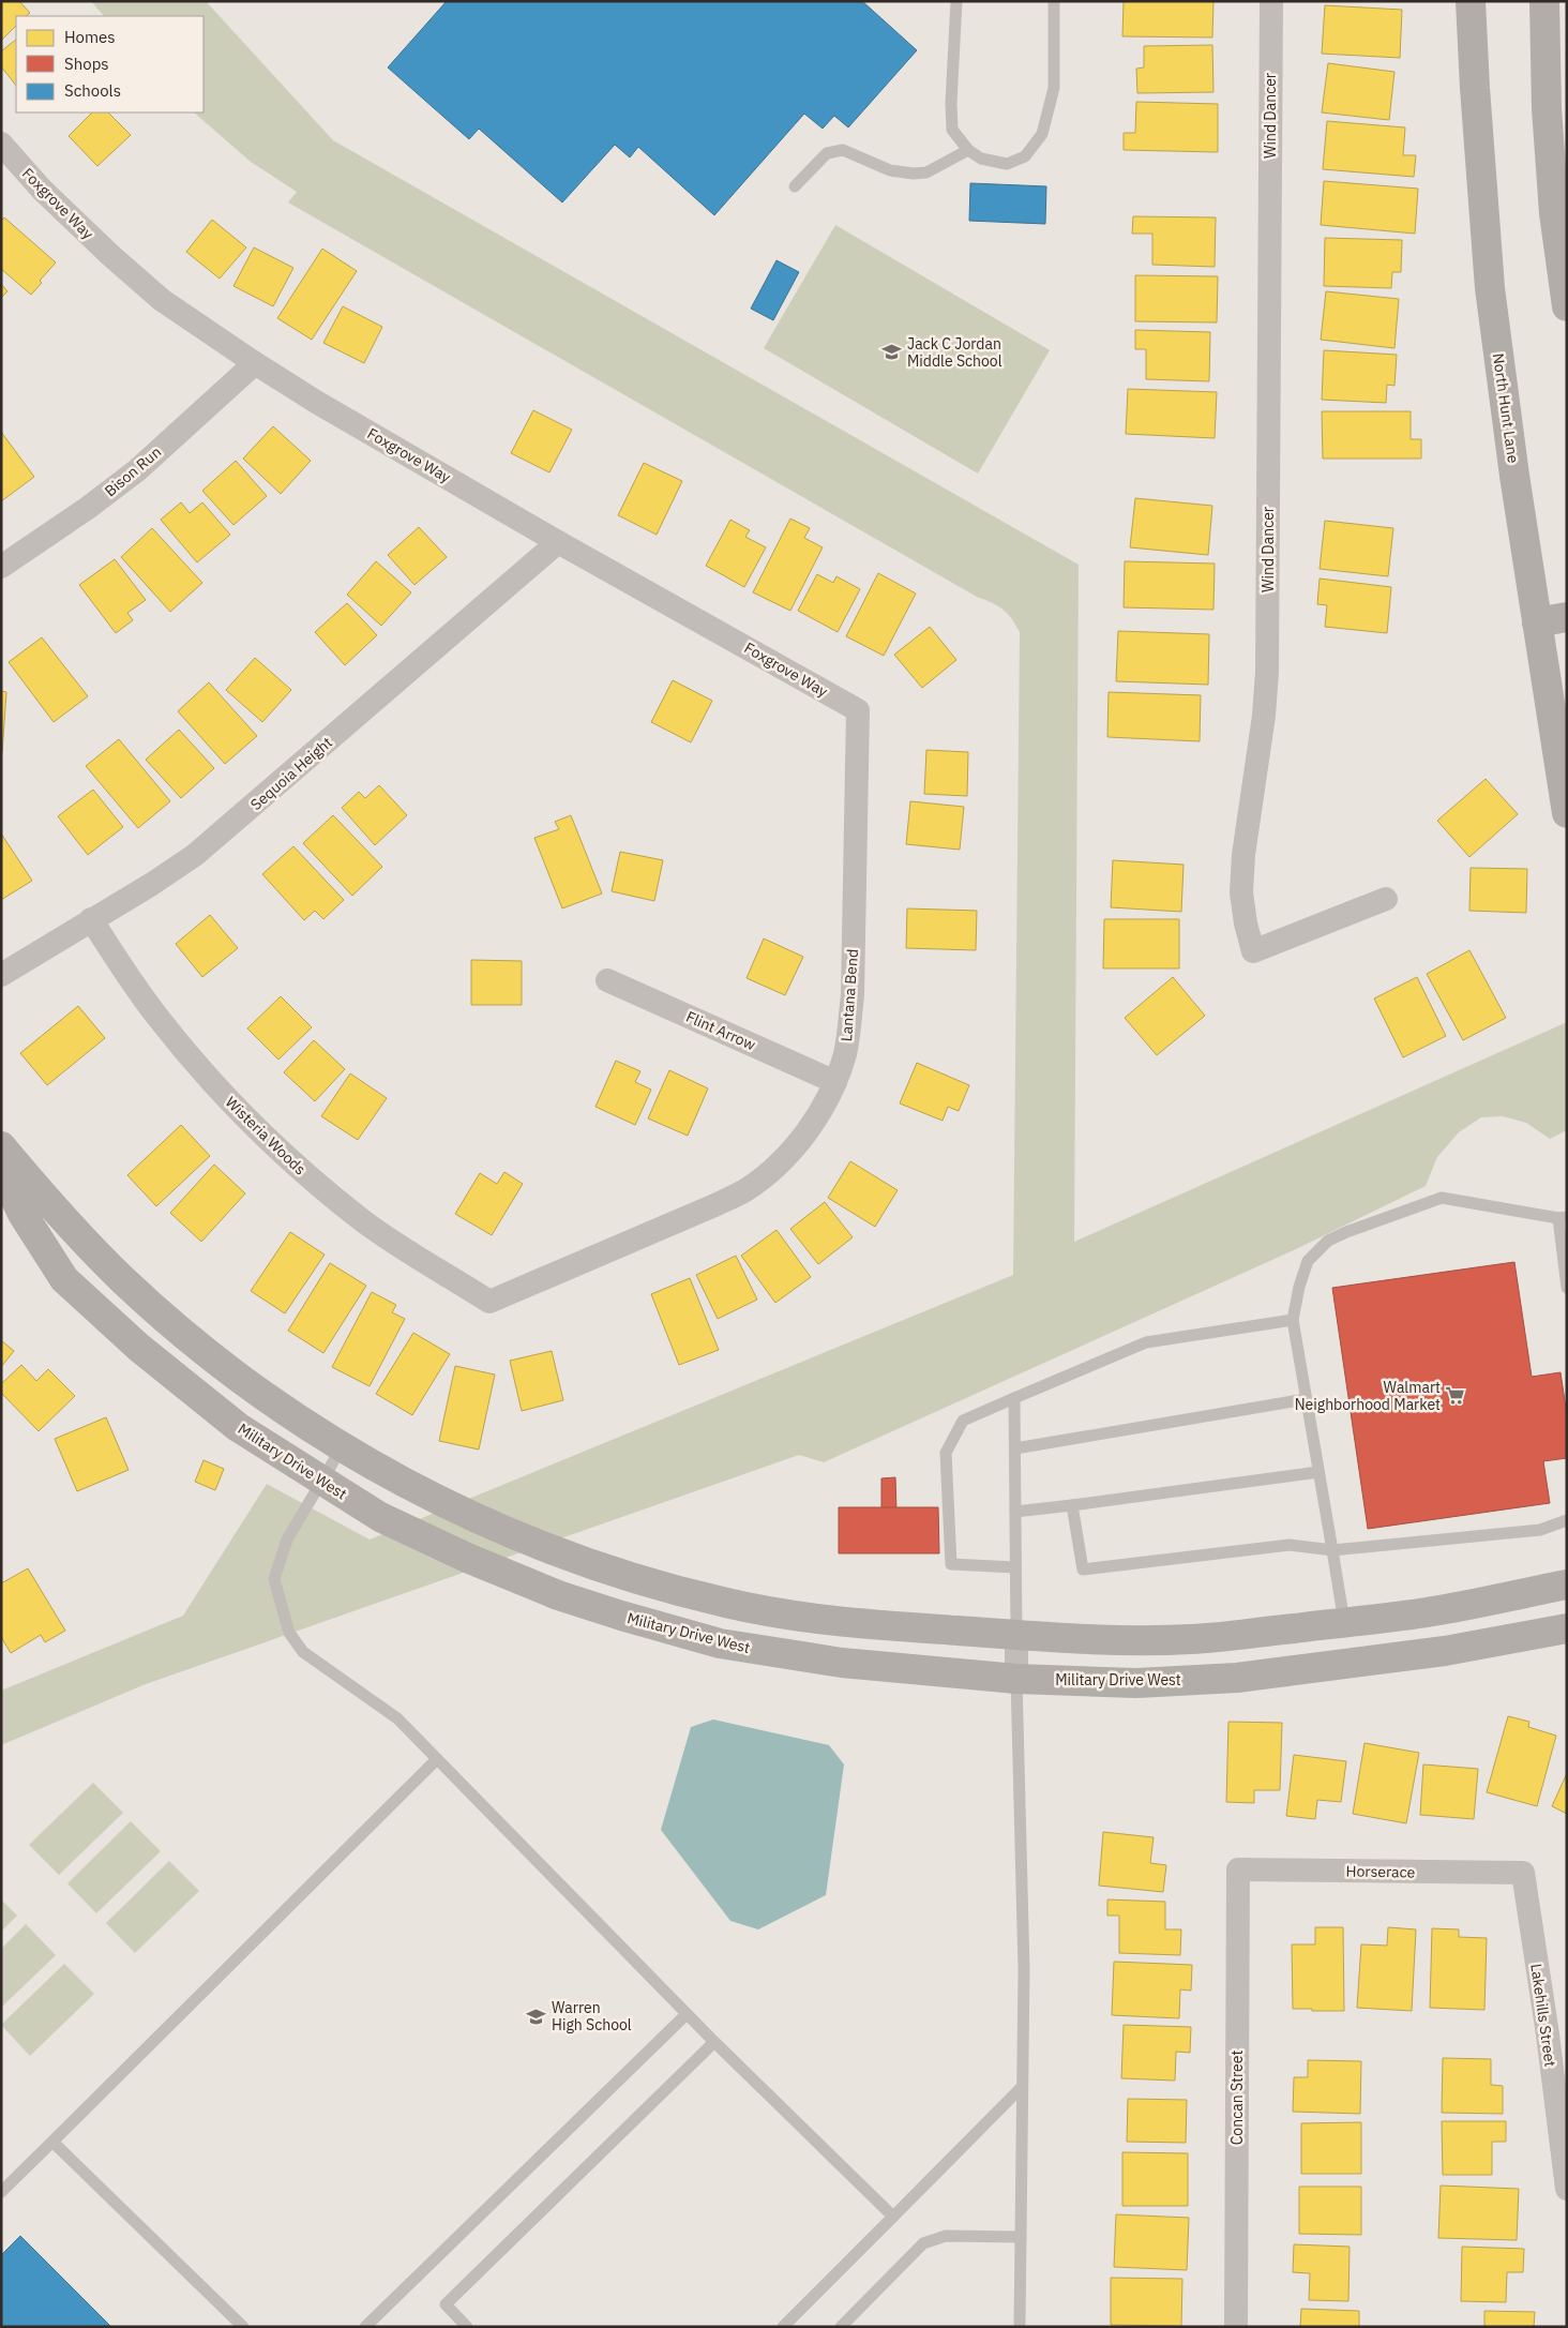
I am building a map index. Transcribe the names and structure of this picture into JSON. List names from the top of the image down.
{
  "streets": {
    "main road": ["North Hunt Lane", "Military Drive West"],
    "street": [
      "Wind Dancer",
      "Foxgrove Way",
      "Bison Run",
      "Sequoia Height",
      "Lantana Bend",
      "Flint Arrow",
      "Wisteria Woods",
      "Horserace",
      "Lakehills Street",
      "Concan Street"
    ]
  },
  "crossings": [
    ["Foxgrove Way", "Bison Run"],
    ["Foxgrove Way", "Sequoia Height"],
    ["Foxgrove Way", "Lantana Bend"],
    ["Sequoia Height", "Wisteria Woods"],
    ["Lantana Bend", "Flint Arrow"],
    ["Lantana Bend", "Wisteria Woods"],
    ["Horserace", "Lakehills Street"],
    ["Horserace", "Concan Street"]
  ],
  "places": {
    "school or university": ["Jack C Jordan Middle School", "Warren High School"],
    "supermarket": ["Walmart Neighborhood Market"]
  },
  "legend": ["Homes", "Shops", "Schools"]
}
